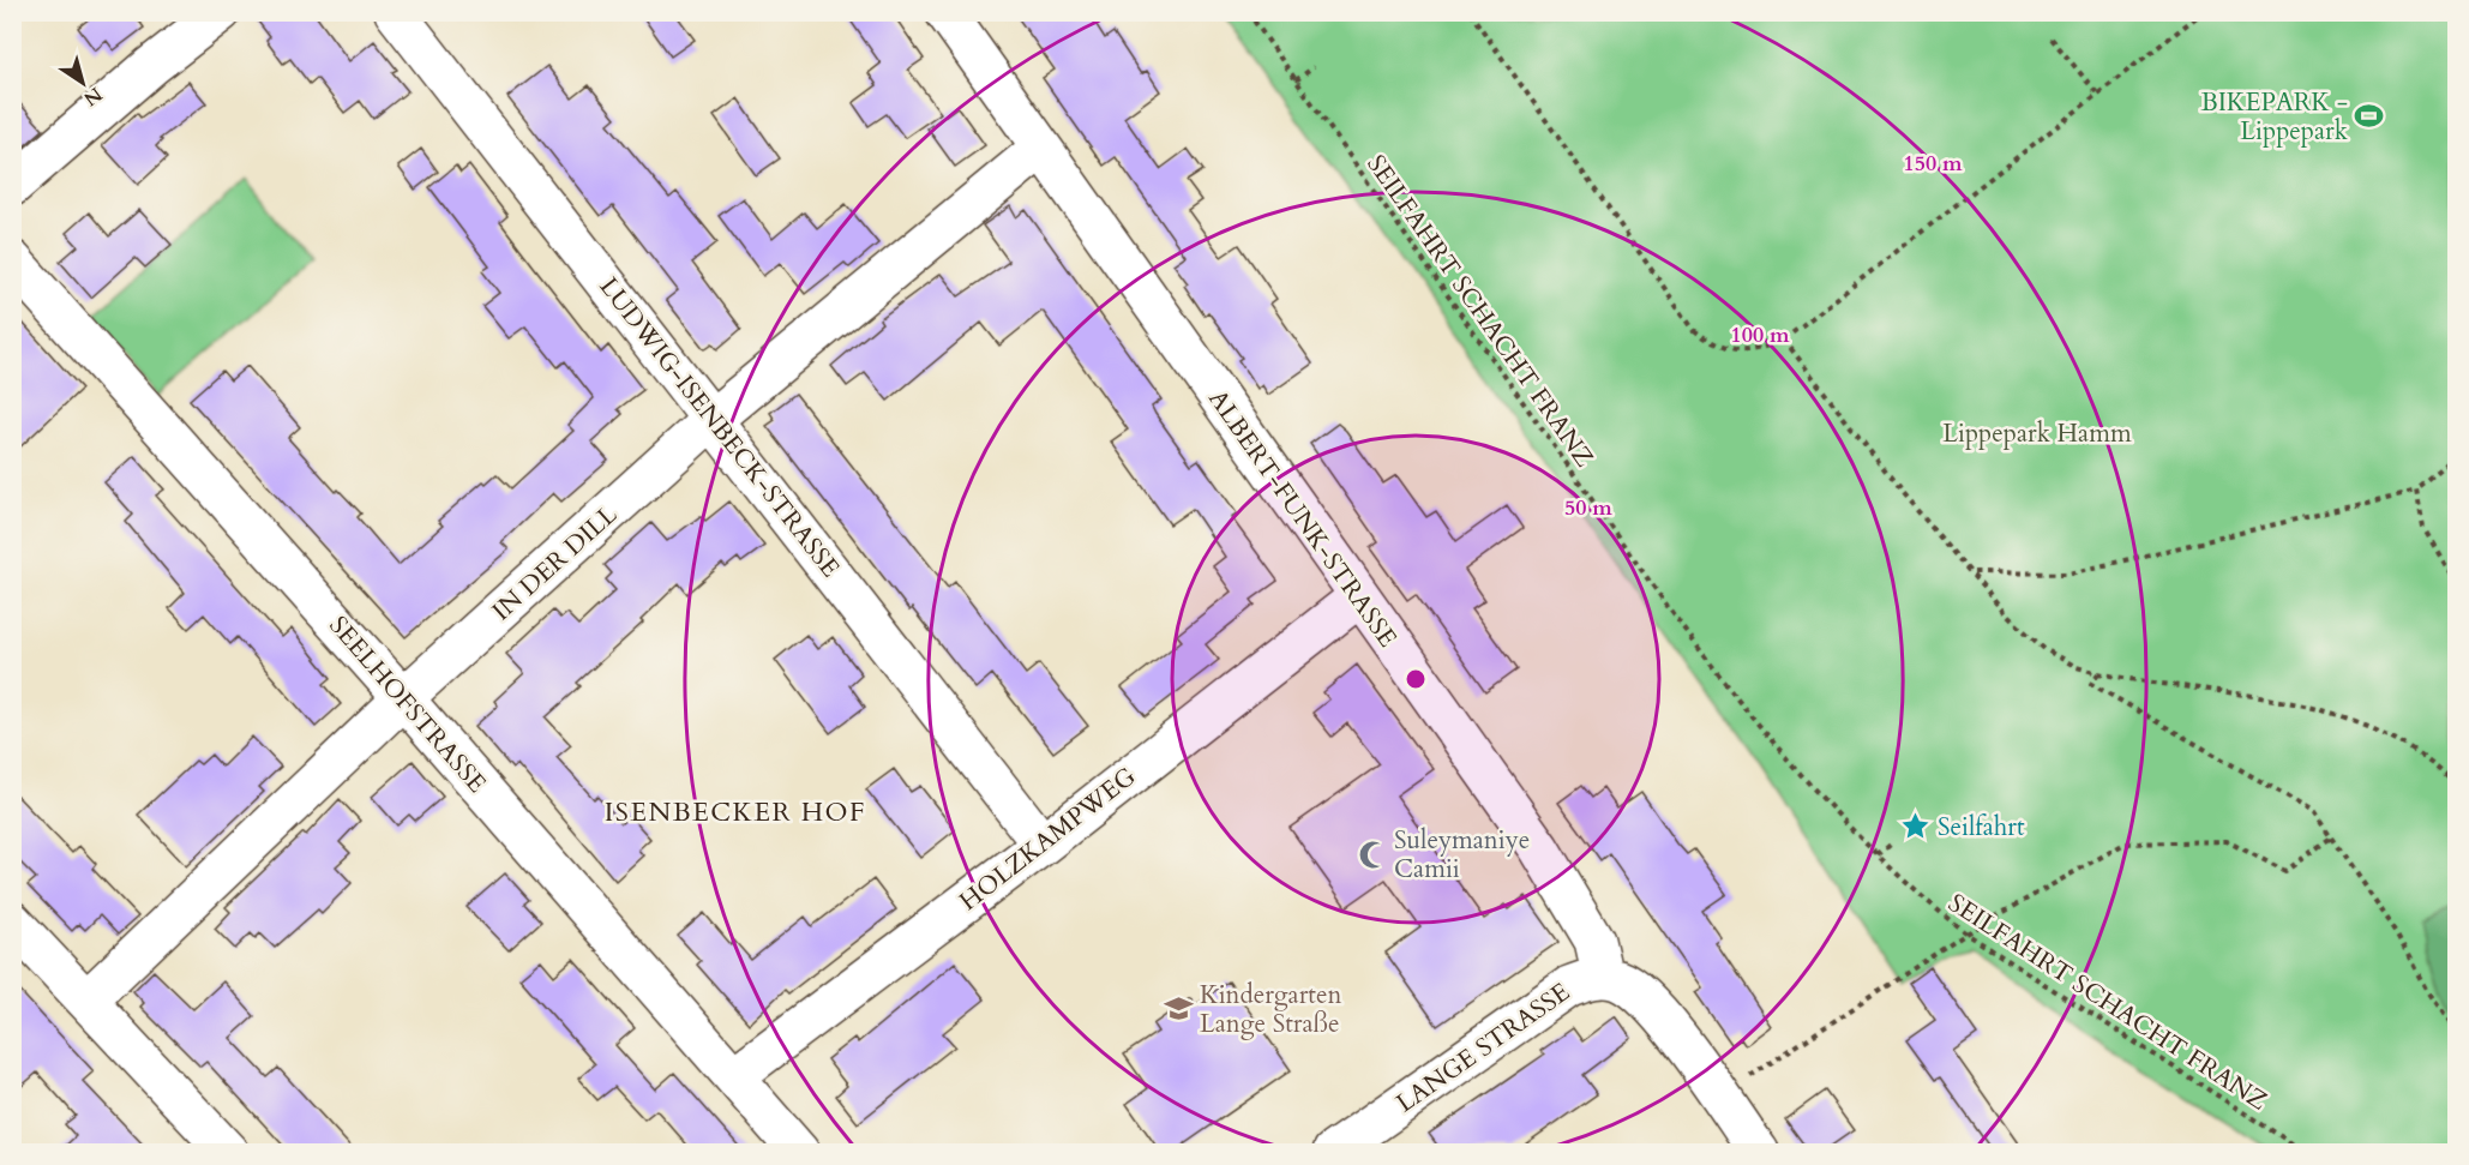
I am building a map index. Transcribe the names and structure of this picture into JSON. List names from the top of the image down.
{
  "streets": {
    "street": [
      "LUDWIG-ISENBECK-STRASSE",
      "ALBERT-FUNK-STRASSE",
      "IN DER DILL",
      "SEELHOFSTRASSE",
      "HOLZKAMPWEG",
      "LANGE STRASSE"
    ],
    "path": ["SEILFAHRT SCHACHT FRANZ"]
  },
  "crossings": [
    ["LUDWIG-ISENBECK-STRASSE", "IN DER DILL"],
    ["LUDWIG-ISENBECK-STRASSE", "HOLZKAMPWEG"],
    ["ALBERT-FUNK-STRASSE", "IN DER DILL"],
    ["ALBERT-FUNK-STRASSE", "HOLZKAMPWEG"],
    ["ALBERT-FUNK-STRASSE", "LANGE STRASSE"],
    ["IN DER DILL", "SEELHOFSTRASSE"],
    ["SEELHOFSTRASSE", "HOLZKAMPWEG"]
  ],
  "districts": ["ISENBECKER HOF"],
  "parks": ["Lippepark Hamm"],
  "places": {
    "sports": ["BIKEPARK - Lippepark"],
    "place": ["Seilfahrt"],
    "mosque": ["Suleymaniye Camii"],
    "school or university": ["Kindergarten Lange Straße"]
  },
  "north": "bottom right",
  "rings": ["150 m", "100 m", "50 m"]
}
